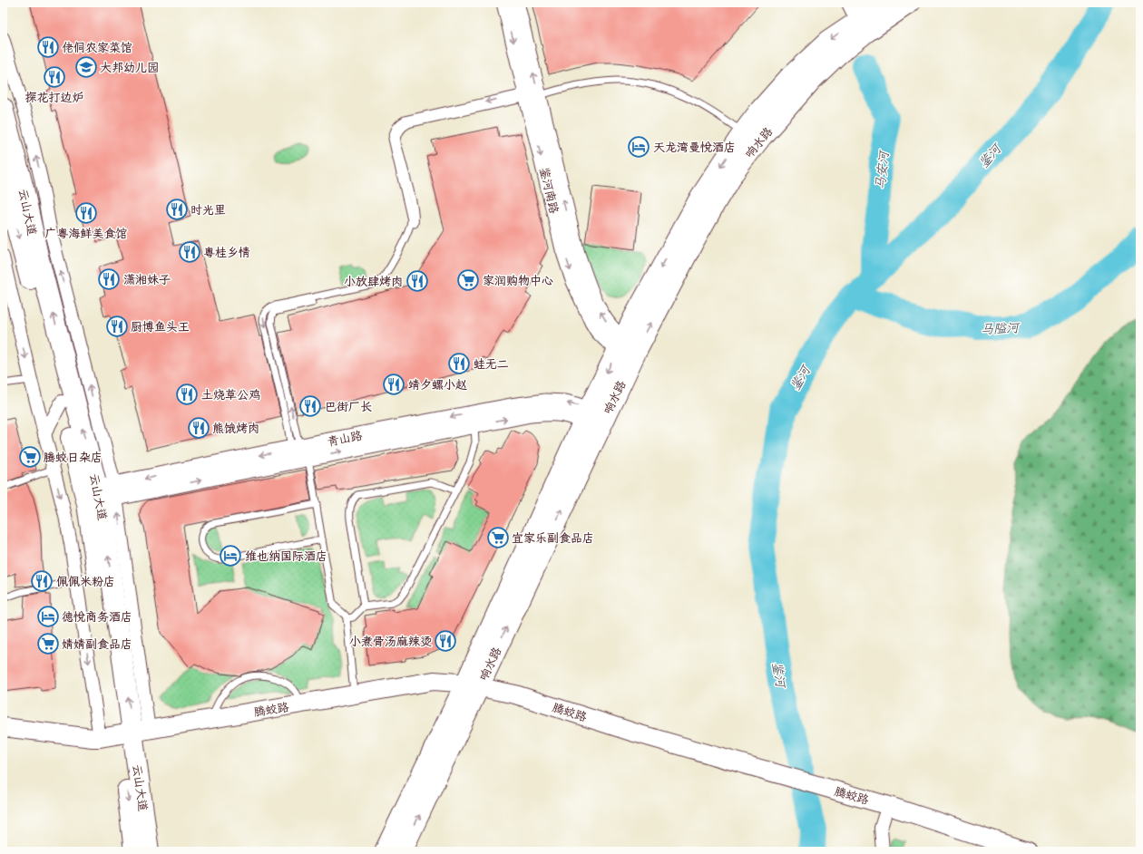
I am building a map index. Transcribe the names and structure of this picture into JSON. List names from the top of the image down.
{
  "streets": {
    "main road": ["响水路", "云山大道", "腾蛟路"],
    "street": ["鉴河南路", "青山路"]
  },
  "crossings": [
    ["响水路", "鉴河南路"],
    ["响水路", "青山路"],
    ["响水路", "腾蛟路"],
    ["云山大道", "青山路"],
    ["云山大道", "腾蛟路"]
  ],
  "water": ["鉴河", "马安河", "马隘河"],
  "places": {
    "restaurant": [
      "佬侗农家菜馆",
      "探花打边炉",
      "时光里",
      "广粤海鲜美食馆",
      "粤桂乡情",
      "潇湘妹子",
      "小放肆烤肉",
      "厨博鱼头王",
      "蛙无二",
      "靖夕螺小赵",
      "土烧草公鸡",
      "巴街厂长",
      "熊饿烤肉",
      "佩佩米粉店",
      "小煮骨汤麻辣烫"
    ],
    "school or university": ["大邦幼儿园"],
    "hotel": ["天龙湾曼悦酒店", "维也纳国际酒店", "德悦商务酒店"],
    "supermarket": [
      "家润购物中心",
      "腾蛟日杂店",
      "宜家乐副食品店",
      "婧婧副食品店"
    ]
  }
}
